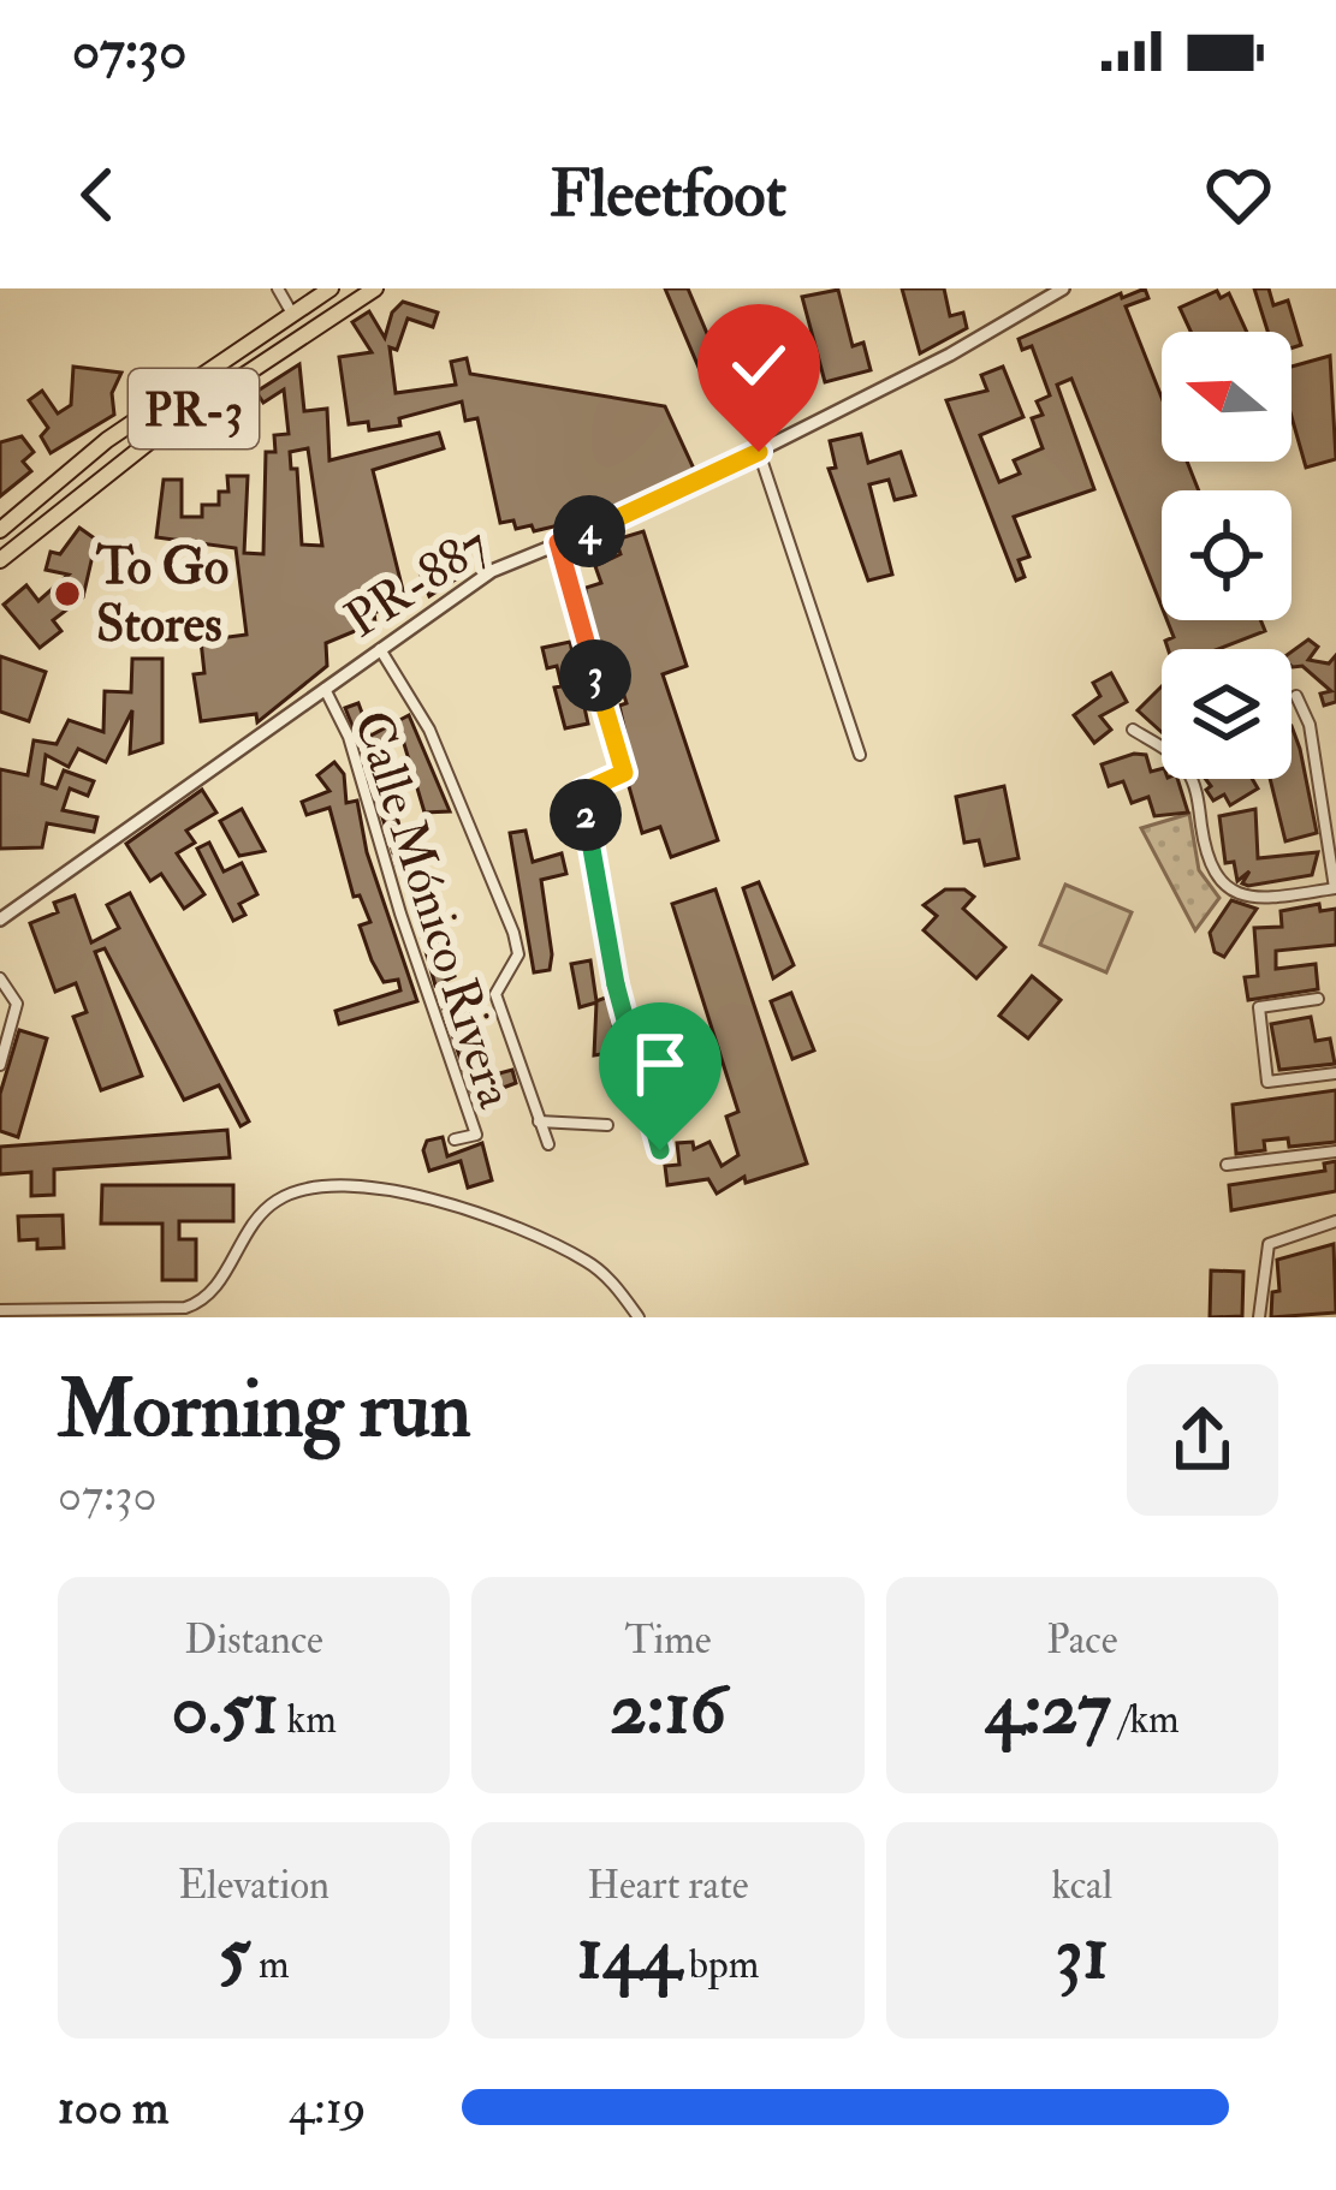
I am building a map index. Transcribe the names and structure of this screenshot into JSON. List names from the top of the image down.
{
  "streets": {
    "highway": ["PR-3"],
    "street": ["PR-887", "Calle Mónico Rivera"]
  },
  "crossings": [
    ["PR-887", "Calle Mónico Rivera"]
  ],
  "places": ["To Go Stores"],
  "north": "left",
  "page": {
    "status": "07:30",
    "header": "Fleetfoot",
    "pins": ["4", "3", "2"],
    "heading": ["Morning run", "07:30"],
    "stats": [
      ["Distance", "0.51 km"],
      ["Time", "2:16"],
      ["Pace", "4:27 /km"],
      ["Elevation", "5 m"],
      ["Heart rate", "144 bpm"],
      ["kcal", "31"]
    ],
    "list": [
      {
        "name": "100 m",
        "note": "4:19"
      }
    ]
  }
}
